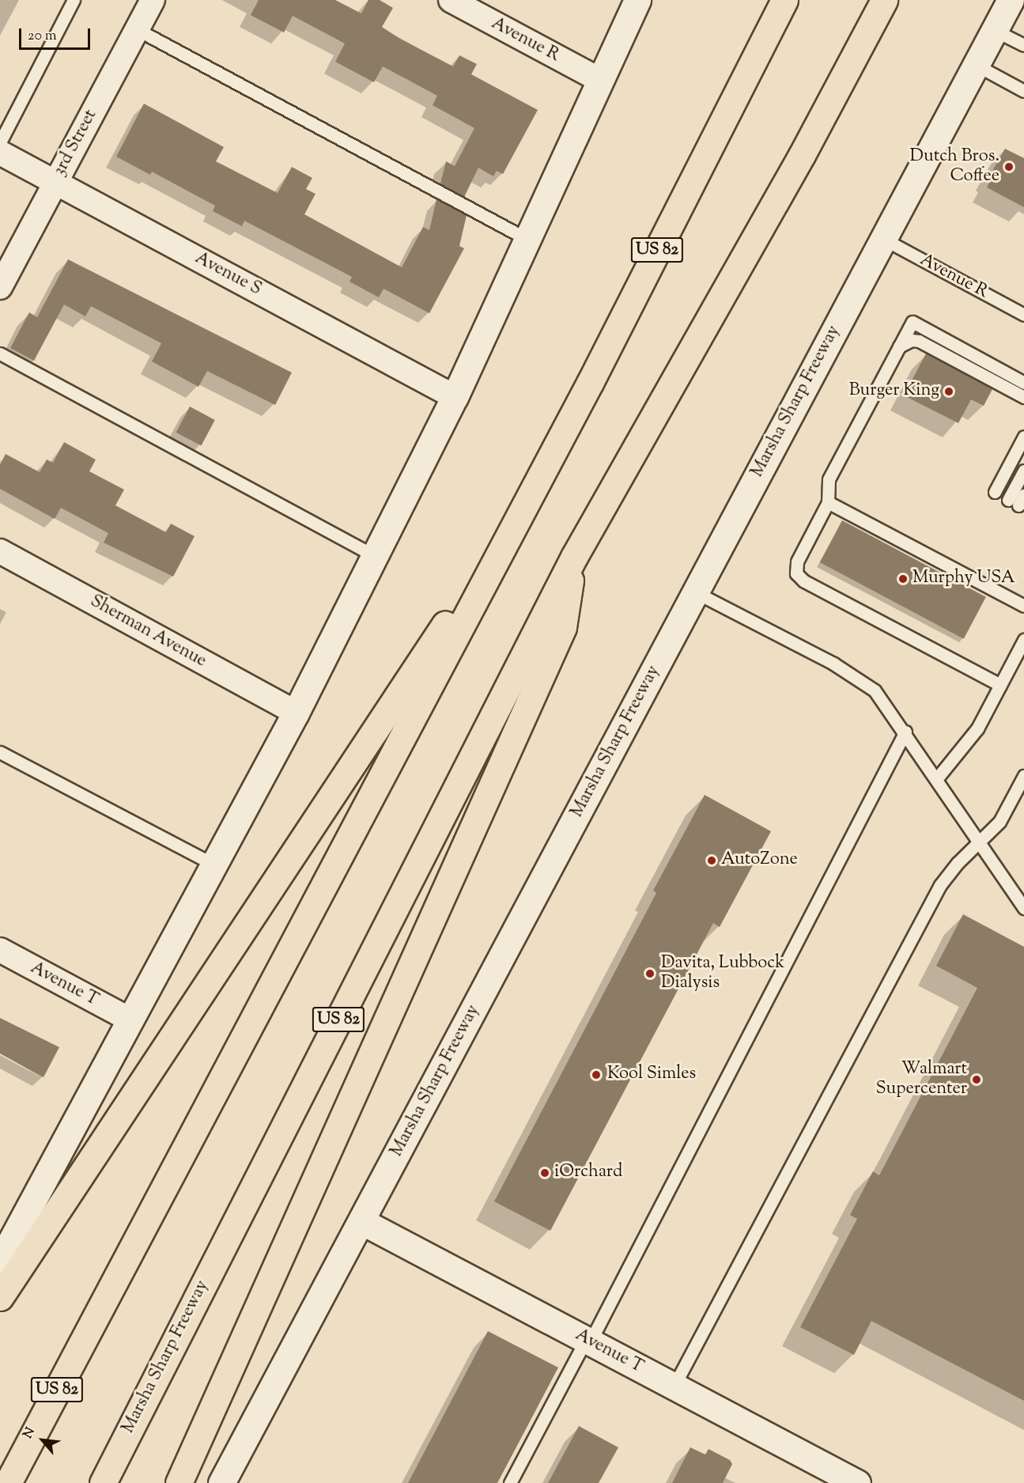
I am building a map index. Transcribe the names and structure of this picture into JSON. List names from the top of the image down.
{
  "streets": {
    "highway": ["US 82", "Marsha Sharp Freeway"],
    "main road": ["Avenue T"],
    "street": [
      "Avenue R",
      "3rd Street",
      "Avenue S",
      "Sherman Avenue"
    ]
  },
  "crossings": [
    ["Avenue R", "Marsha Sharp Freeway"],
    ["3rd Street", "Avenue S"],
    ["Marsha Sharp Freeway", "Avenue T"]
  ],
  "places": [
    "Dutch Bros. Coffee",
    "Burger King",
    "Murphy USA",
    "AutoZone",
    "Davita, Lubbock Dialysis",
    "Kool Simles",
    "Walmart Supercenter",
    "iOrchard"
  ],
  "scale_bar": "20 m",
  "north": "top left"
}
